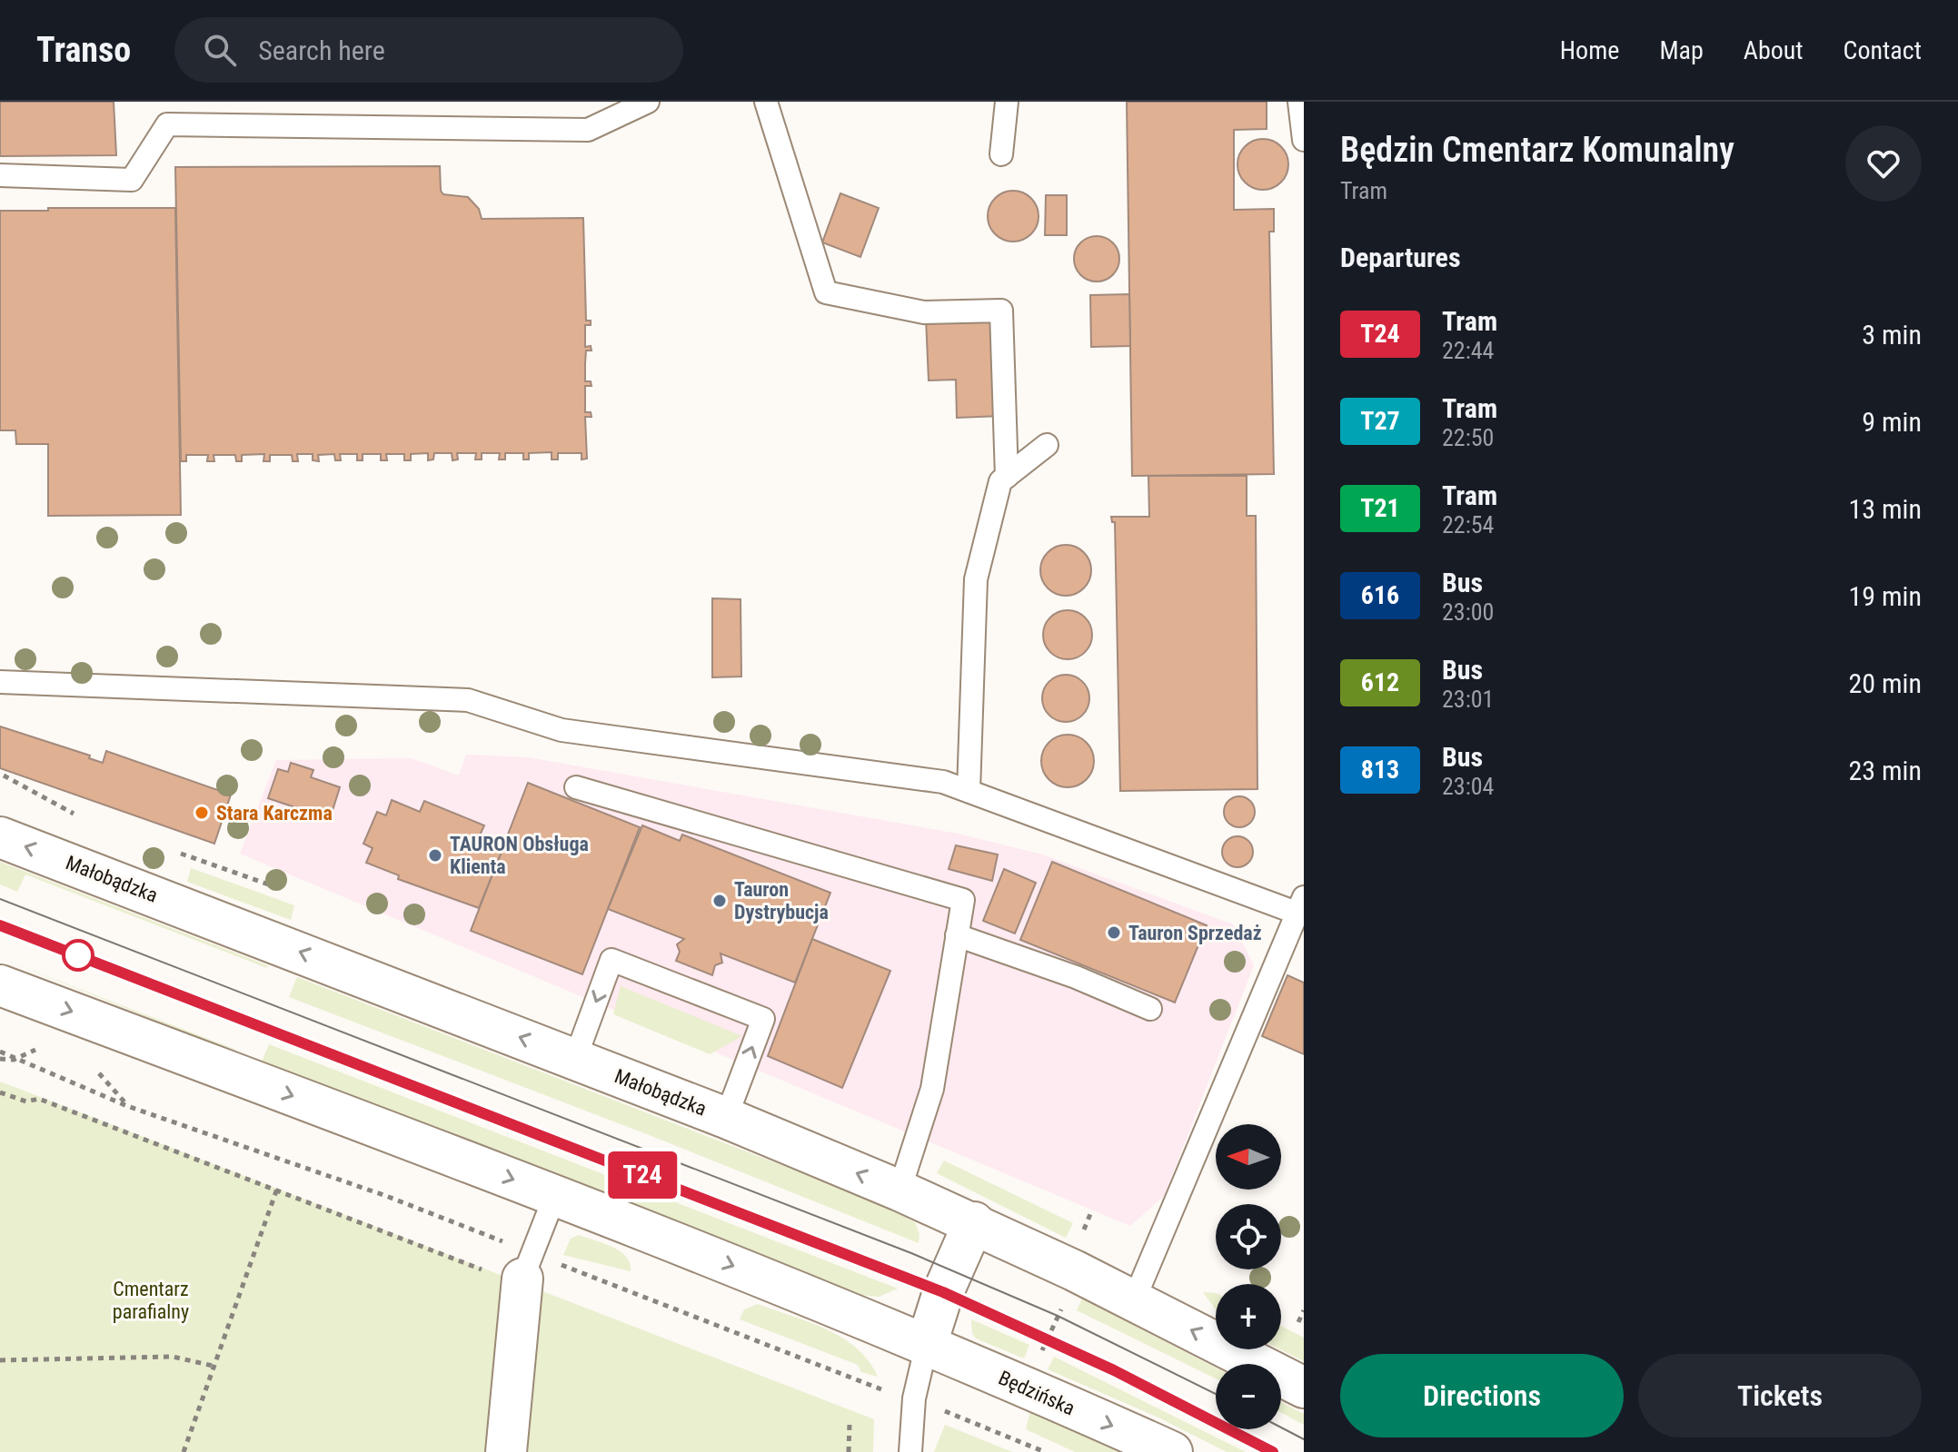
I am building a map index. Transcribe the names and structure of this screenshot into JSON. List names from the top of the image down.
{
  "streets": {
    "street": ["Małobądzka", "Będzińska"]
  },
  "one_way": ["Będzińska"],
  "parks": ["Cmentarz parafialny"],
  "places": [
    "Stara Karczma",
    "TAURON Obsługa Klienta",
    "Tauron Dystrybucja",
    "Tauron Sprzedaż"
  ],
  "lines": ["tram line T24"],
  "north": "left",
  "page": {
    "header": "Transo",
    "search": "Search here",
    "nav": [
      "Home",
      "Map",
      "About",
      "Contact"
    ],
    "on_map": "T24",
    "heading": [
      ["Będzin Cmentarz Komunalny", "Tram"],
      "Departures"
    ],
    "list": [
      {
        "mark": "T24",
        "name": "Tram",
        "note": "22:44",
        "value": "3 min"
      },
      {
        "mark": "T27",
        "name": "Tram",
        "note": "22:50",
        "value": "9 min"
      },
      {
        "mark": "T21",
        "name": "Tram",
        "note": "22:54",
        "value": "13 min"
      },
      {
        "mark": "616",
        "name": "Bus",
        "note": "23:00",
        "value": "19 min"
      },
      {
        "mark": "612",
        "name": "Bus",
        "note": "23:01",
        "value": "20 min"
      },
      {
        "mark": "813",
        "name": "Bus",
        "note": "23:04",
        "value": "23 min"
      }
    ],
    "map_buttons": ["+", "−"],
    "buttons": ["Directions", "Tickets"]
  }
}
